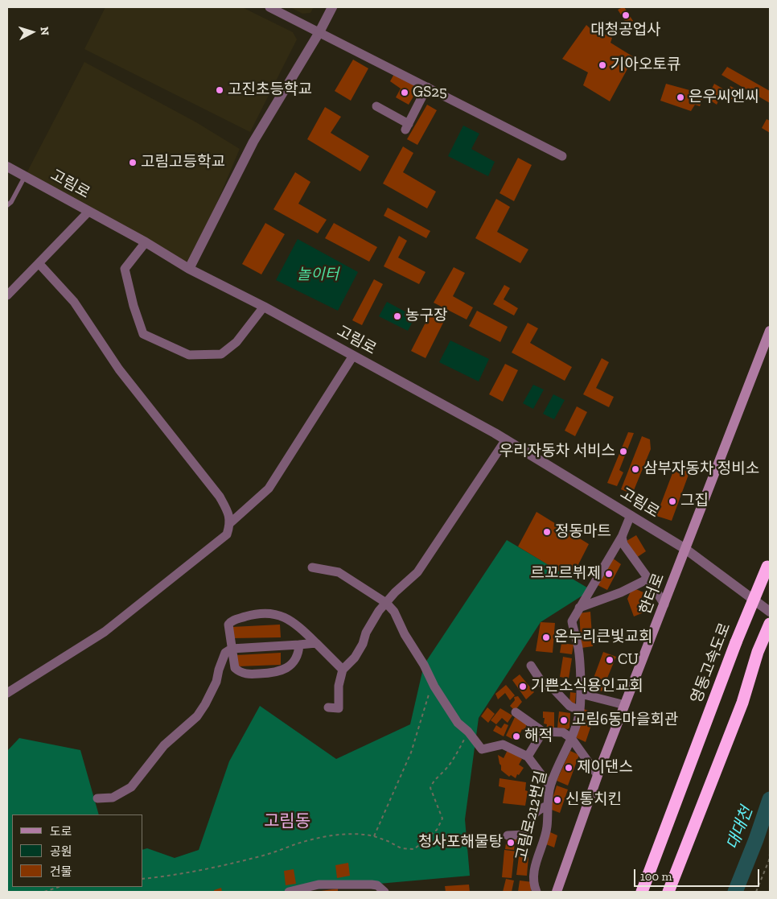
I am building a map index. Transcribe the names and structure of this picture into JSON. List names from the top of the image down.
{
  "streets": {
    "highway": ["영동고속도로"],
    "main road": ["한터로"],
    "street": ["고림로", "고림로212번길"]
  },
  "crossings": [
    ["고림로", "한터로"],
    ["고림로", "고림로212번길"]
  ],
  "districts": ["고림동"],
  "water": ["대대천"],
  "parks": ["놀이터"],
  "places": [
    "대청공업사",
    "기아오토큐",
    "고진초등학교",
    "GS25",
    "은우씨엔씨",
    "고림고등학교",
    "농구장",
    "우리자동차 서비스",
    "삼부자동차 정비소",
    "그집",
    "정동마트",
    "르꼬르뷔제",
    "온누리큰빛교회",
    "CU",
    "기쁜소식용인교회",
    "고림6동마을회관",
    "해적",
    "제이댄스",
    "신통치킨",
    "청사포해물탕"
  ],
  "legend": ["도로", "공원", "건물"],
  "scale_bar": "100 m",
  "north": "right"
}
